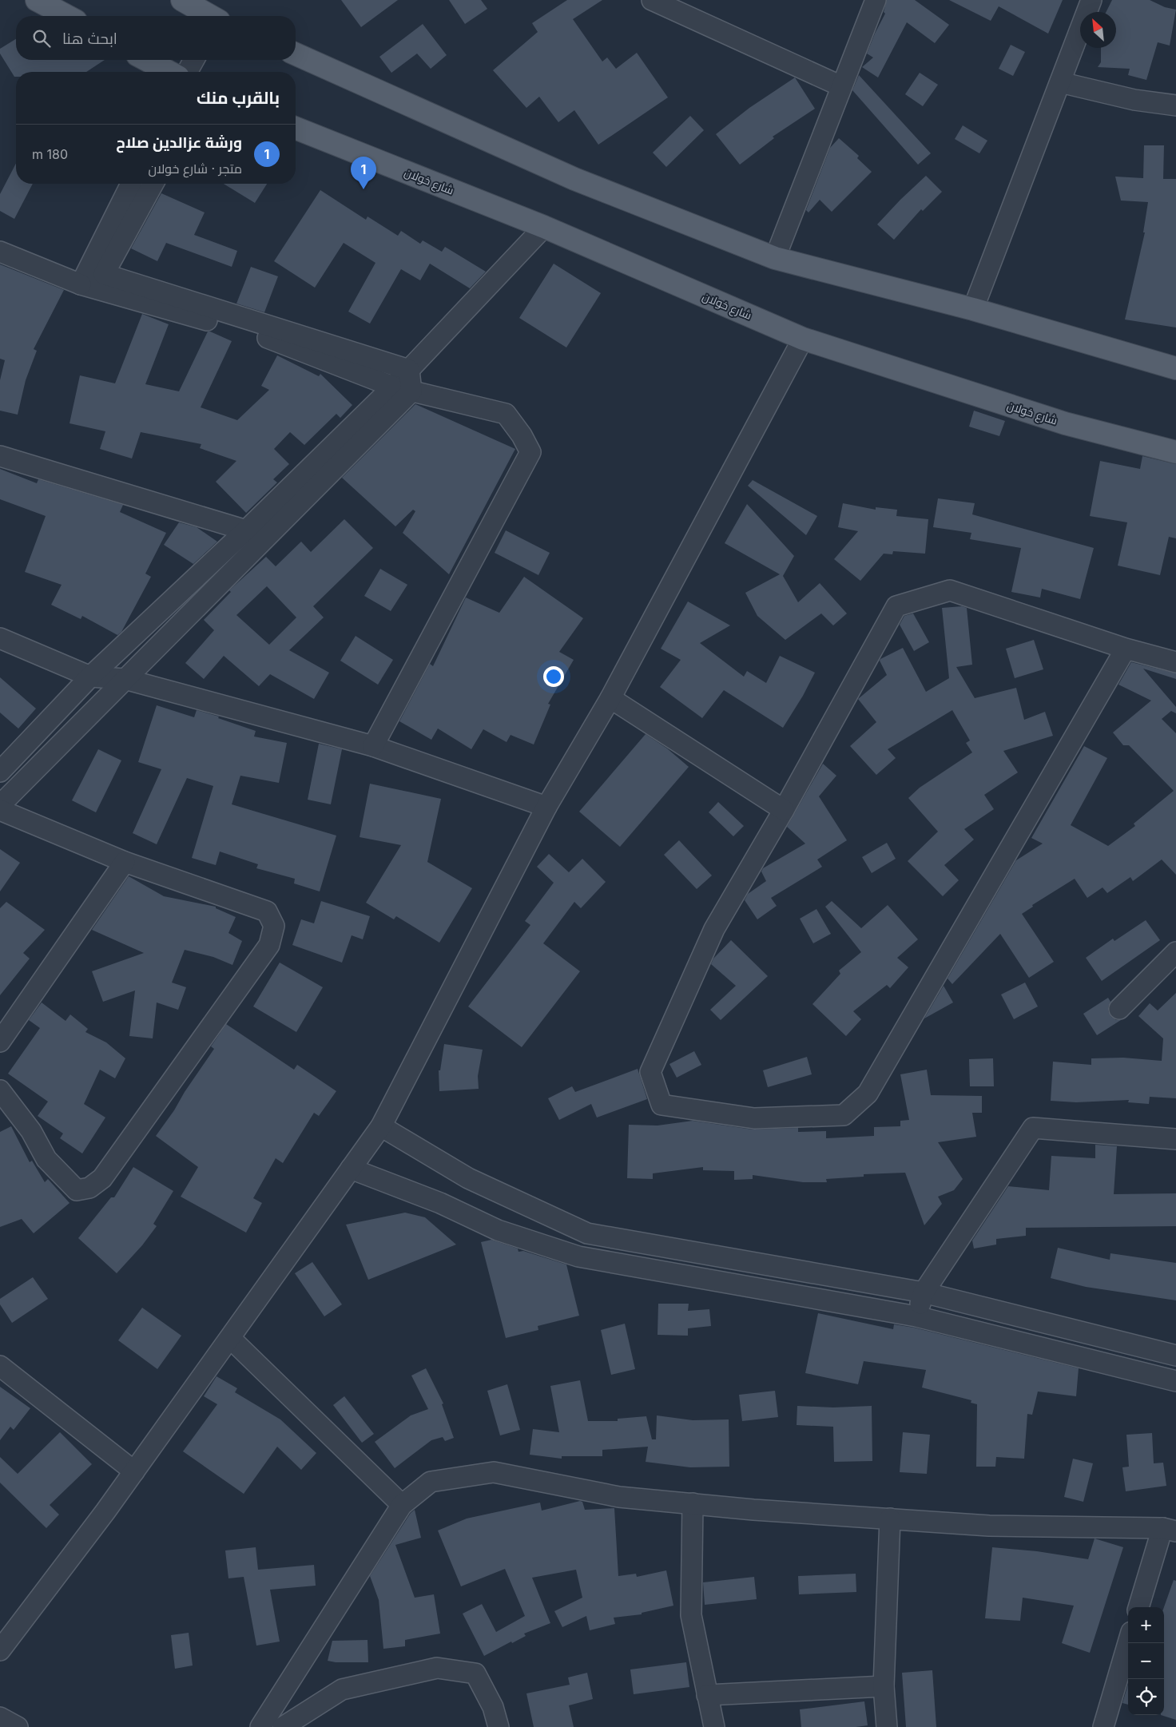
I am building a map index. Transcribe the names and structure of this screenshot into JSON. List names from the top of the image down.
{
  "streets": {
    "main road": ["شارع خولان"]
  },
  "north": "top left",
  "page": {
    "search": "ابحث هنا",
    "heading": "بالقرب منك",
    "list": [
      {
        "mark": "1",
        "name": "ورشة عزالدين صلاح",
        "note": "متجر · شارع خولان",
        "value": "180 m"
      }
    ],
    "pins": "1",
    "map_buttons": ["+", "−"]
  }
}
